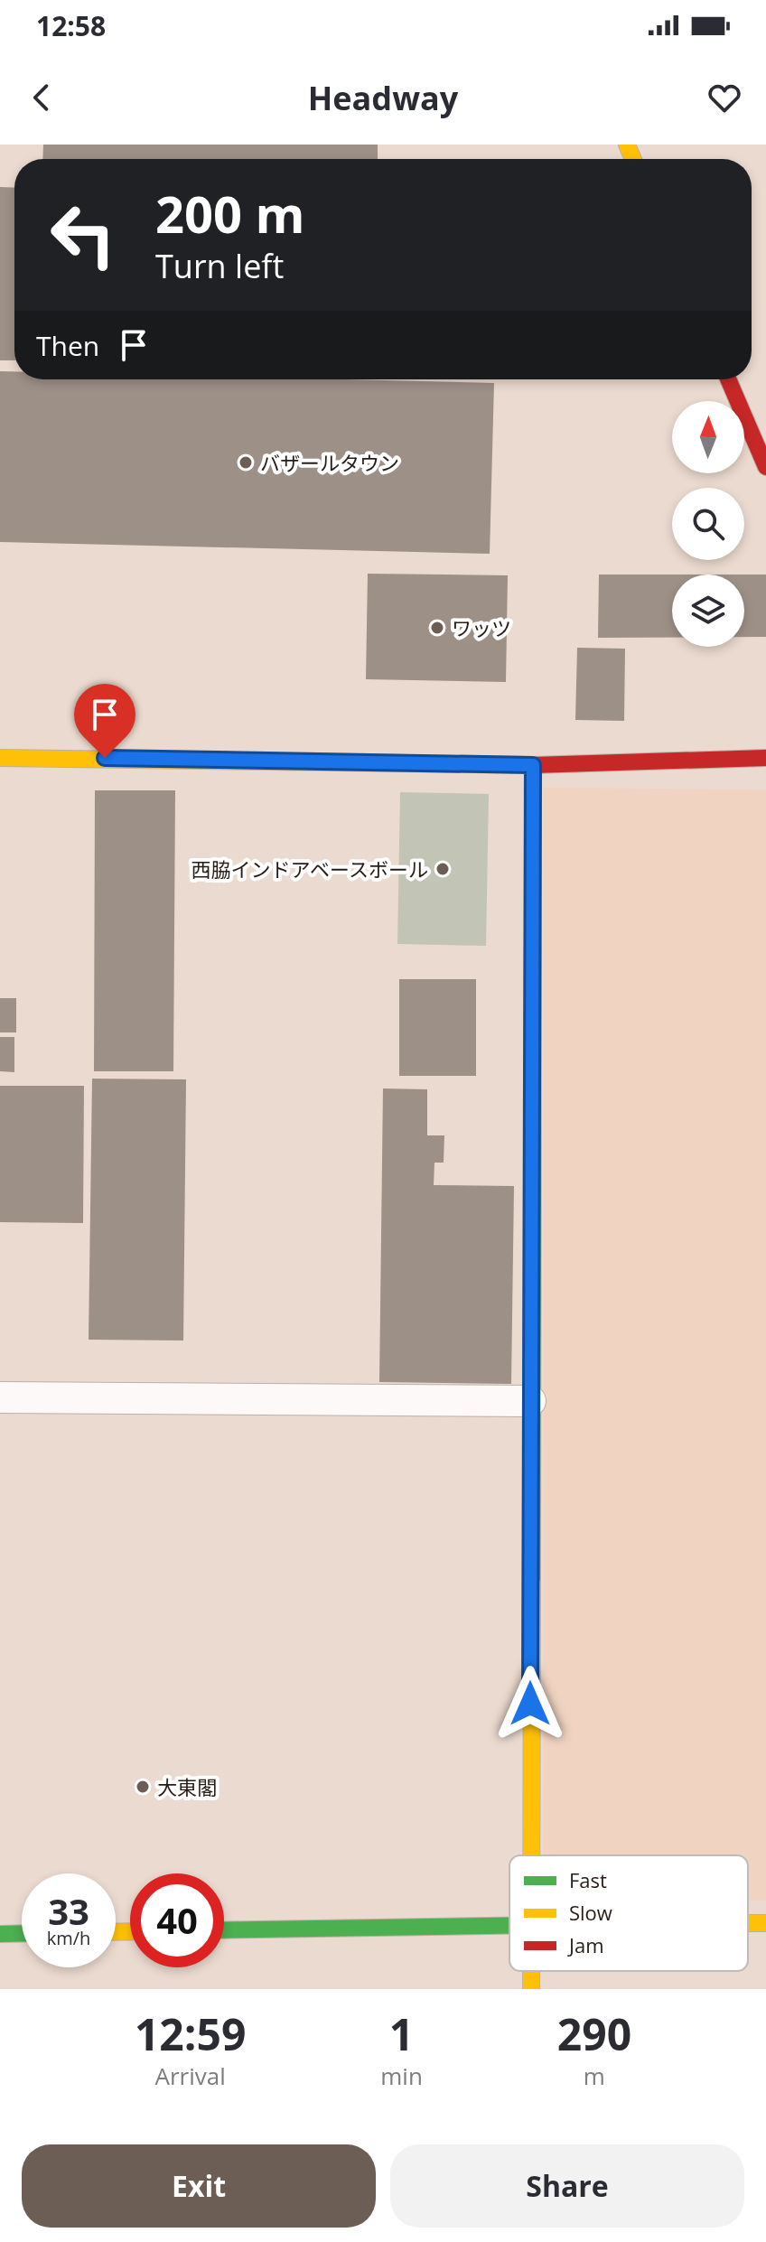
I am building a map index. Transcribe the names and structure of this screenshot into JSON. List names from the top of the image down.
{
  "places": [
    "バザールタウン",
    "ワッツ",
    "西脇インドアベースボール",
    "大東閣"
  ],
  "legend": ["Fast", "Slow", "Jam"],
  "north": "top",
  "page": {
    "status": "12:58",
    "header": "Headway",
    "turn": ["200 m", "Turn left"],
    "then": "Then",
    "speed": "33 km/h",
    "limit": "40",
    "eta": [
      "12:59",
      "Arrival",
      "1",
      "min",
      "290",
      "m"
    ],
    "buttons": ["Exit", "Share"]
  }
}
